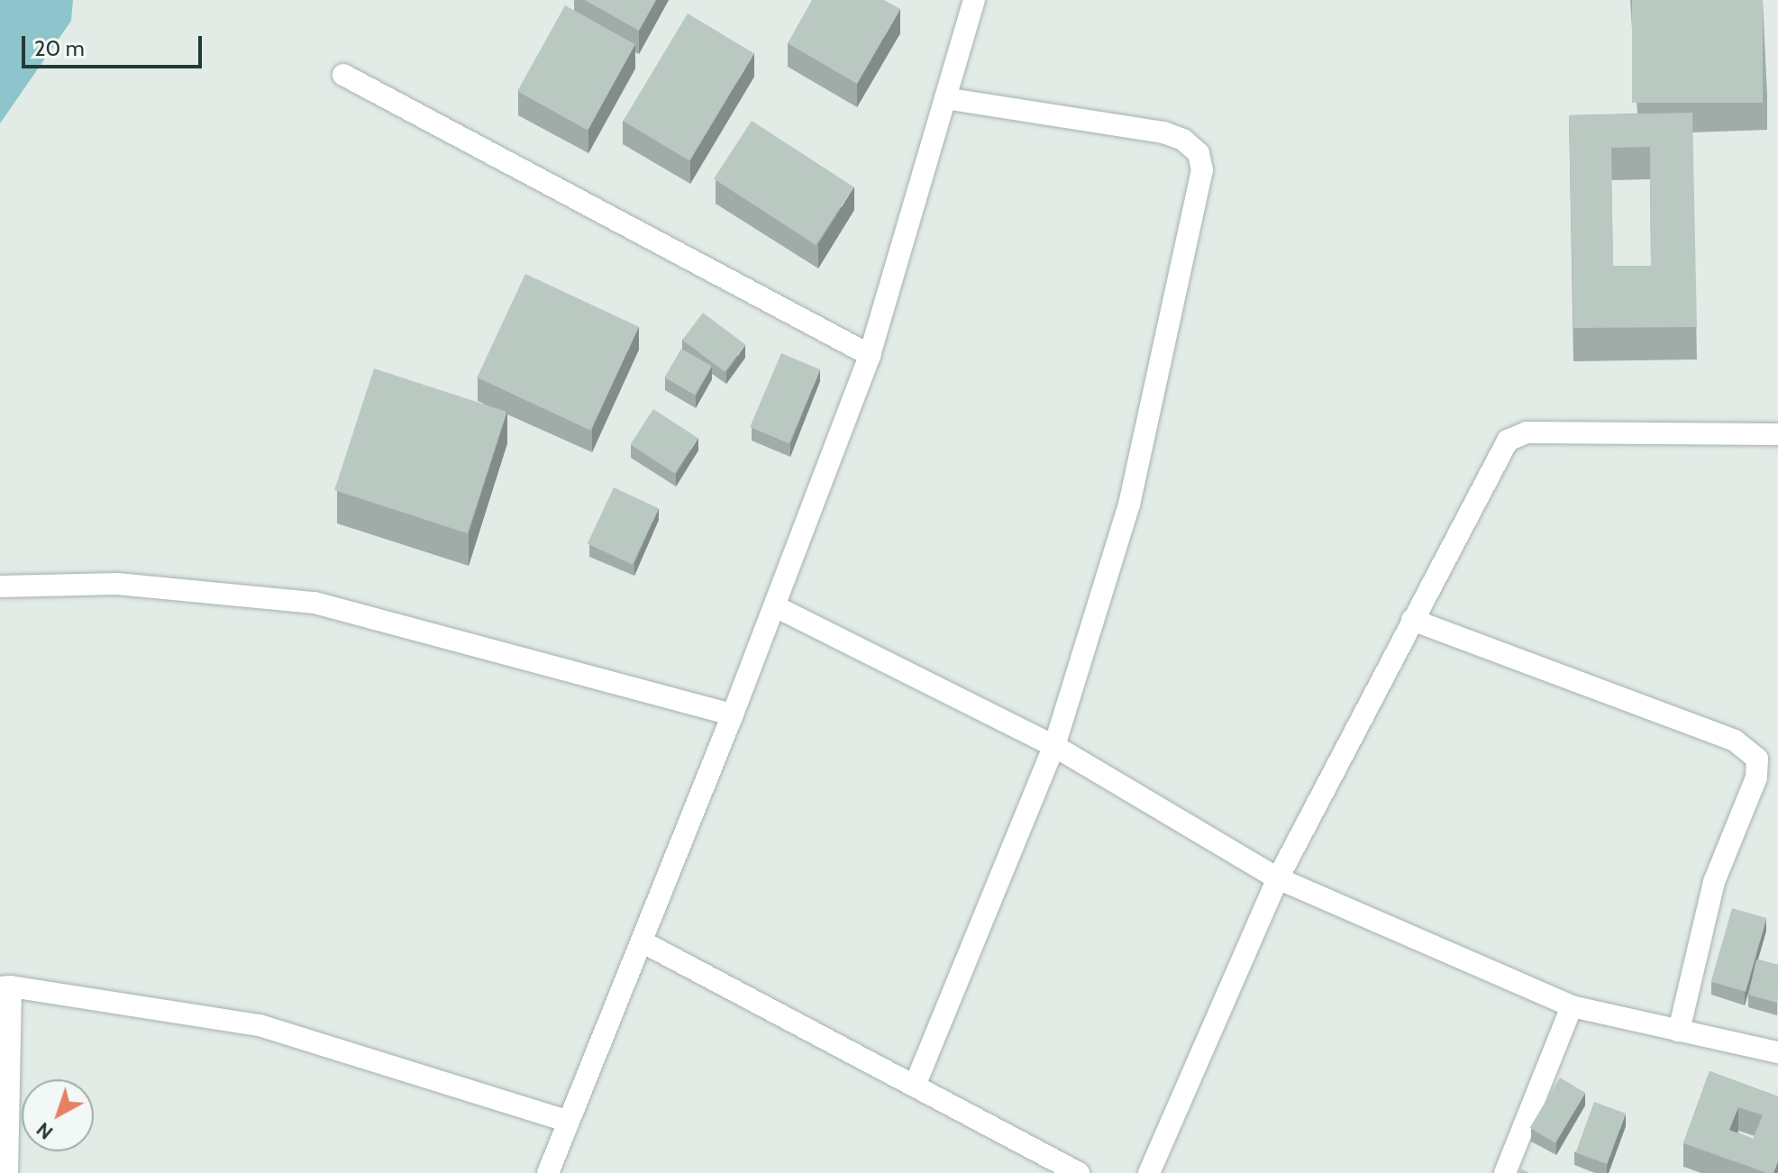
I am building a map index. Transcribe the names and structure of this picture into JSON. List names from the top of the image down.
{
  "scale_bar": "20 m",
  "north": "bottom left"
}
